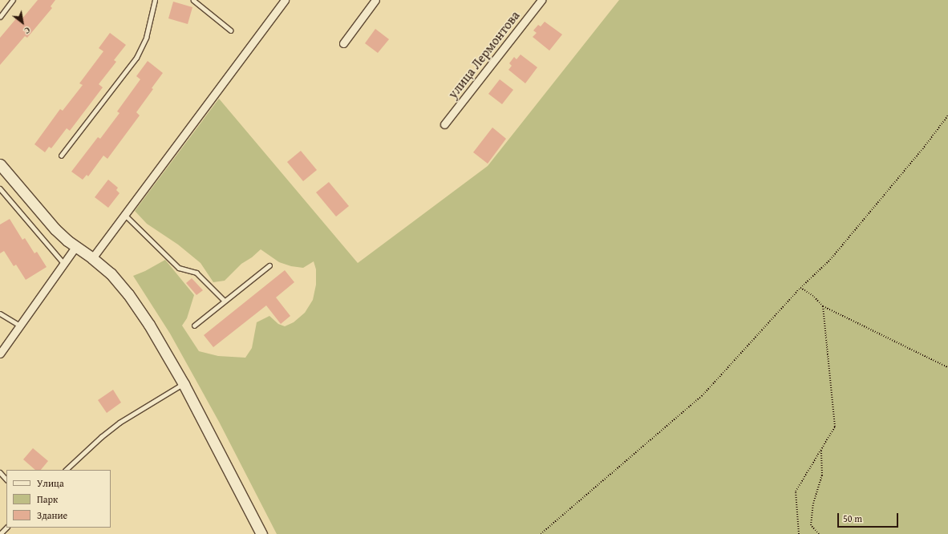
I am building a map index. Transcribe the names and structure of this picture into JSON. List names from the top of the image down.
{
  "streets": {
    "street": ["улица Лермонтова"]
  },
  "legend": ["Улица", "Парк", "Здание"],
  "scale_bar": "50 m",
  "north": "bottom right"
}
